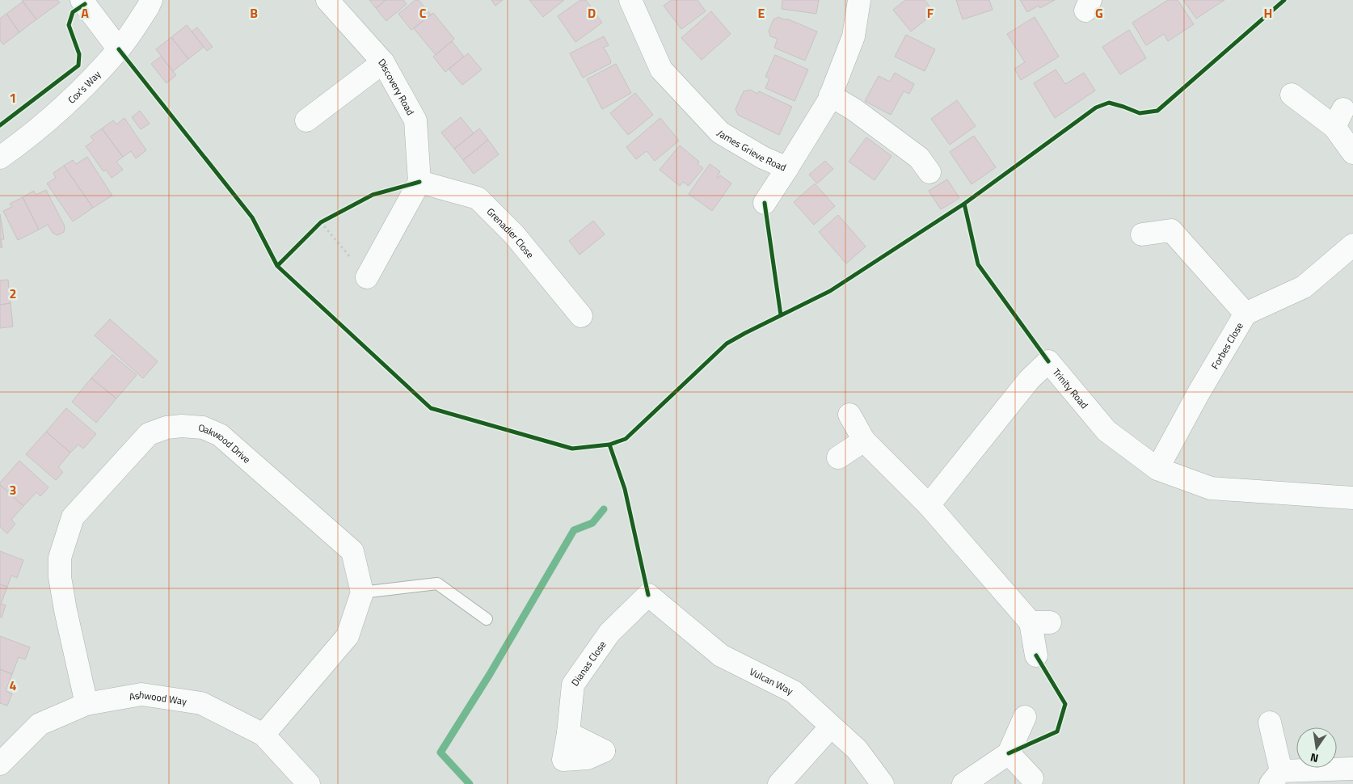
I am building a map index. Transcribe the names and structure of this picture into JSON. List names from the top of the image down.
{
  "streets": {
    "street": [
      "Cox's Way",
      "Discovery Road",
      "James Grieve Road",
      "Grenadier Close",
      "Forbes Close",
      "Trinity Road",
      "Oakwood Drive",
      "Dianas Close",
      "Vulcan Way",
      "Ashwood Way"
    ]
  },
  "crossings": [
    ["Discovery Road", "Grenadier Close"],
    ["Forbes Close", "Trinity Road"],
    ["Oakwood Drive", "Ashwood Way"],
    ["Dianas Close", "Vulcan Way"]
  ],
  "north": "bottom",
  "grid": {
    "columns": [
      "A",
      "B",
      "C",
      "D",
      "E",
      "F",
      "G",
      "H"
    ],
    "rows": [
      "1",
      "2",
      "3",
      "4"
    ]
  }
}
